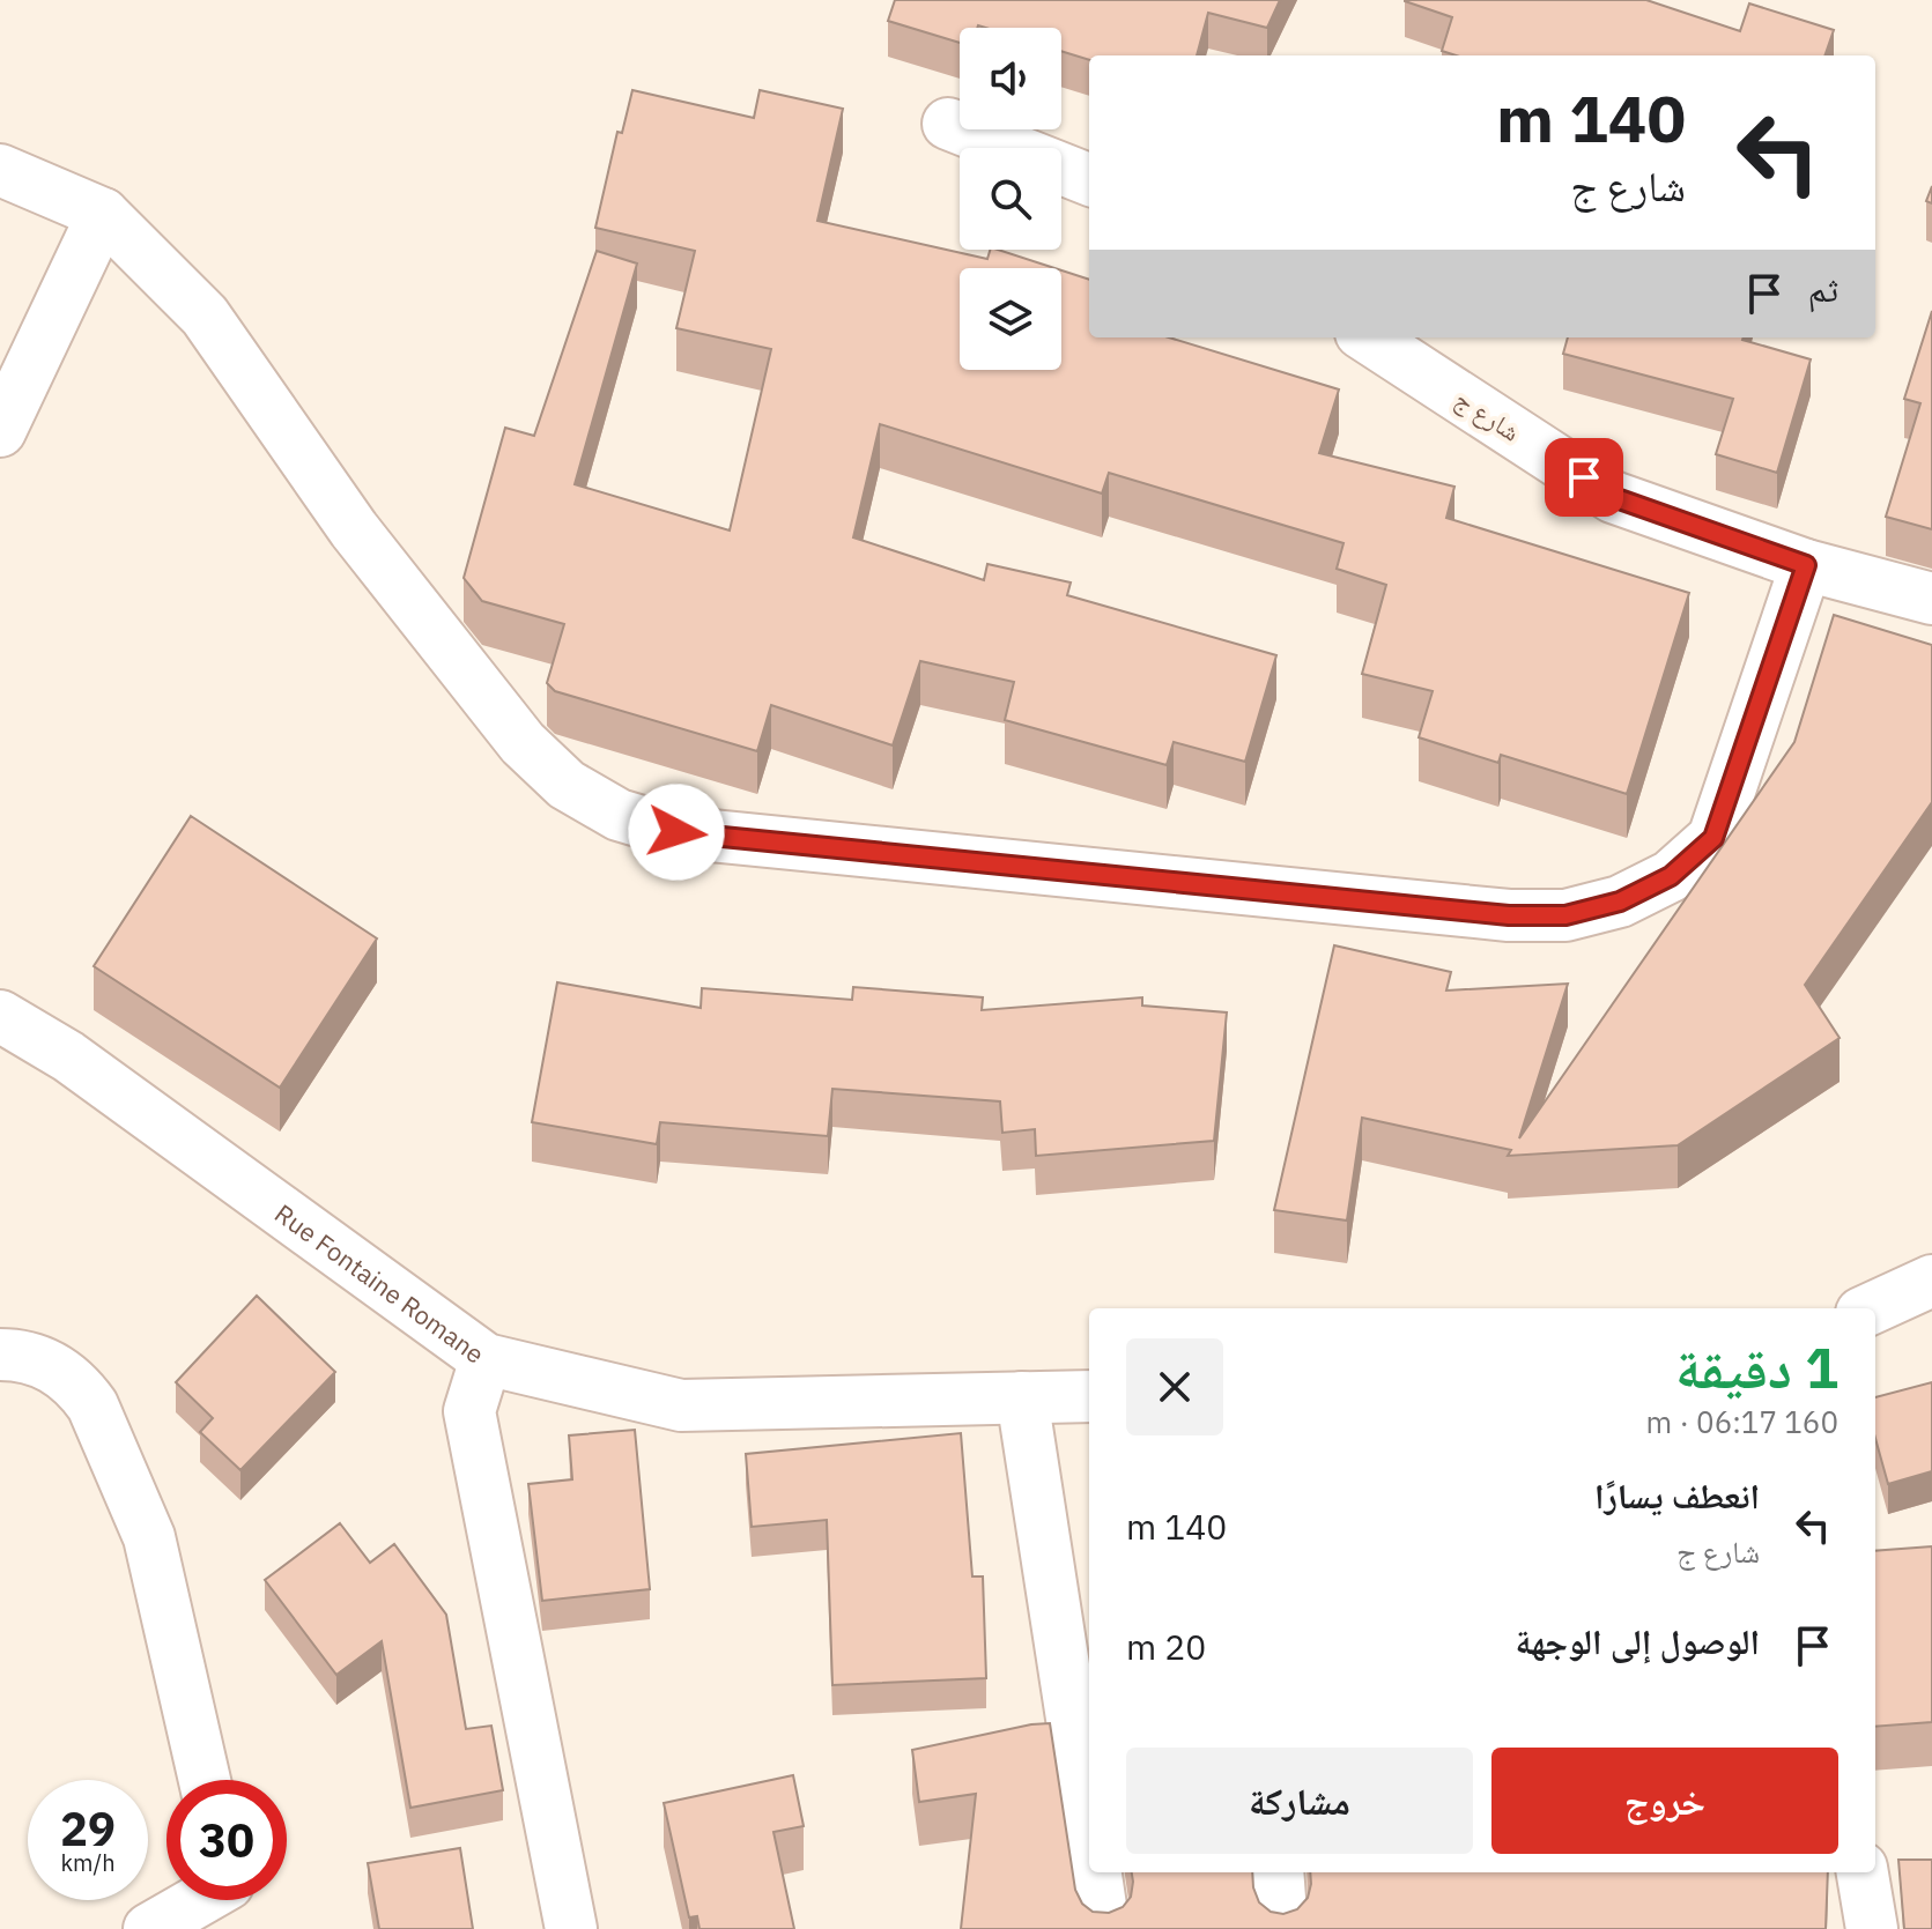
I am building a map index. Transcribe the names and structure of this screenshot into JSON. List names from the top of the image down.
{
  "streets": {
    "street": ["شارع ج", "Rue Fontaine Romane"]
  },
  "page": {
    "turn": ["140 m", "شارع ج"],
    "then": "ثم",
    "heading": ["1 دقيقة", "160 m · 06:17"],
    "list": [
      {
        "name": "انعطف يسارًا",
        "note": "شارع ج",
        "value": "140 m"
      },
      {
        "name": "الوصول إلى الوجهة",
        "value": "20 m"
      }
    ],
    "buttons": ["خروج", "مشاركة"],
    "speed": "29 km/h",
    "limit": "30"
  }
}
